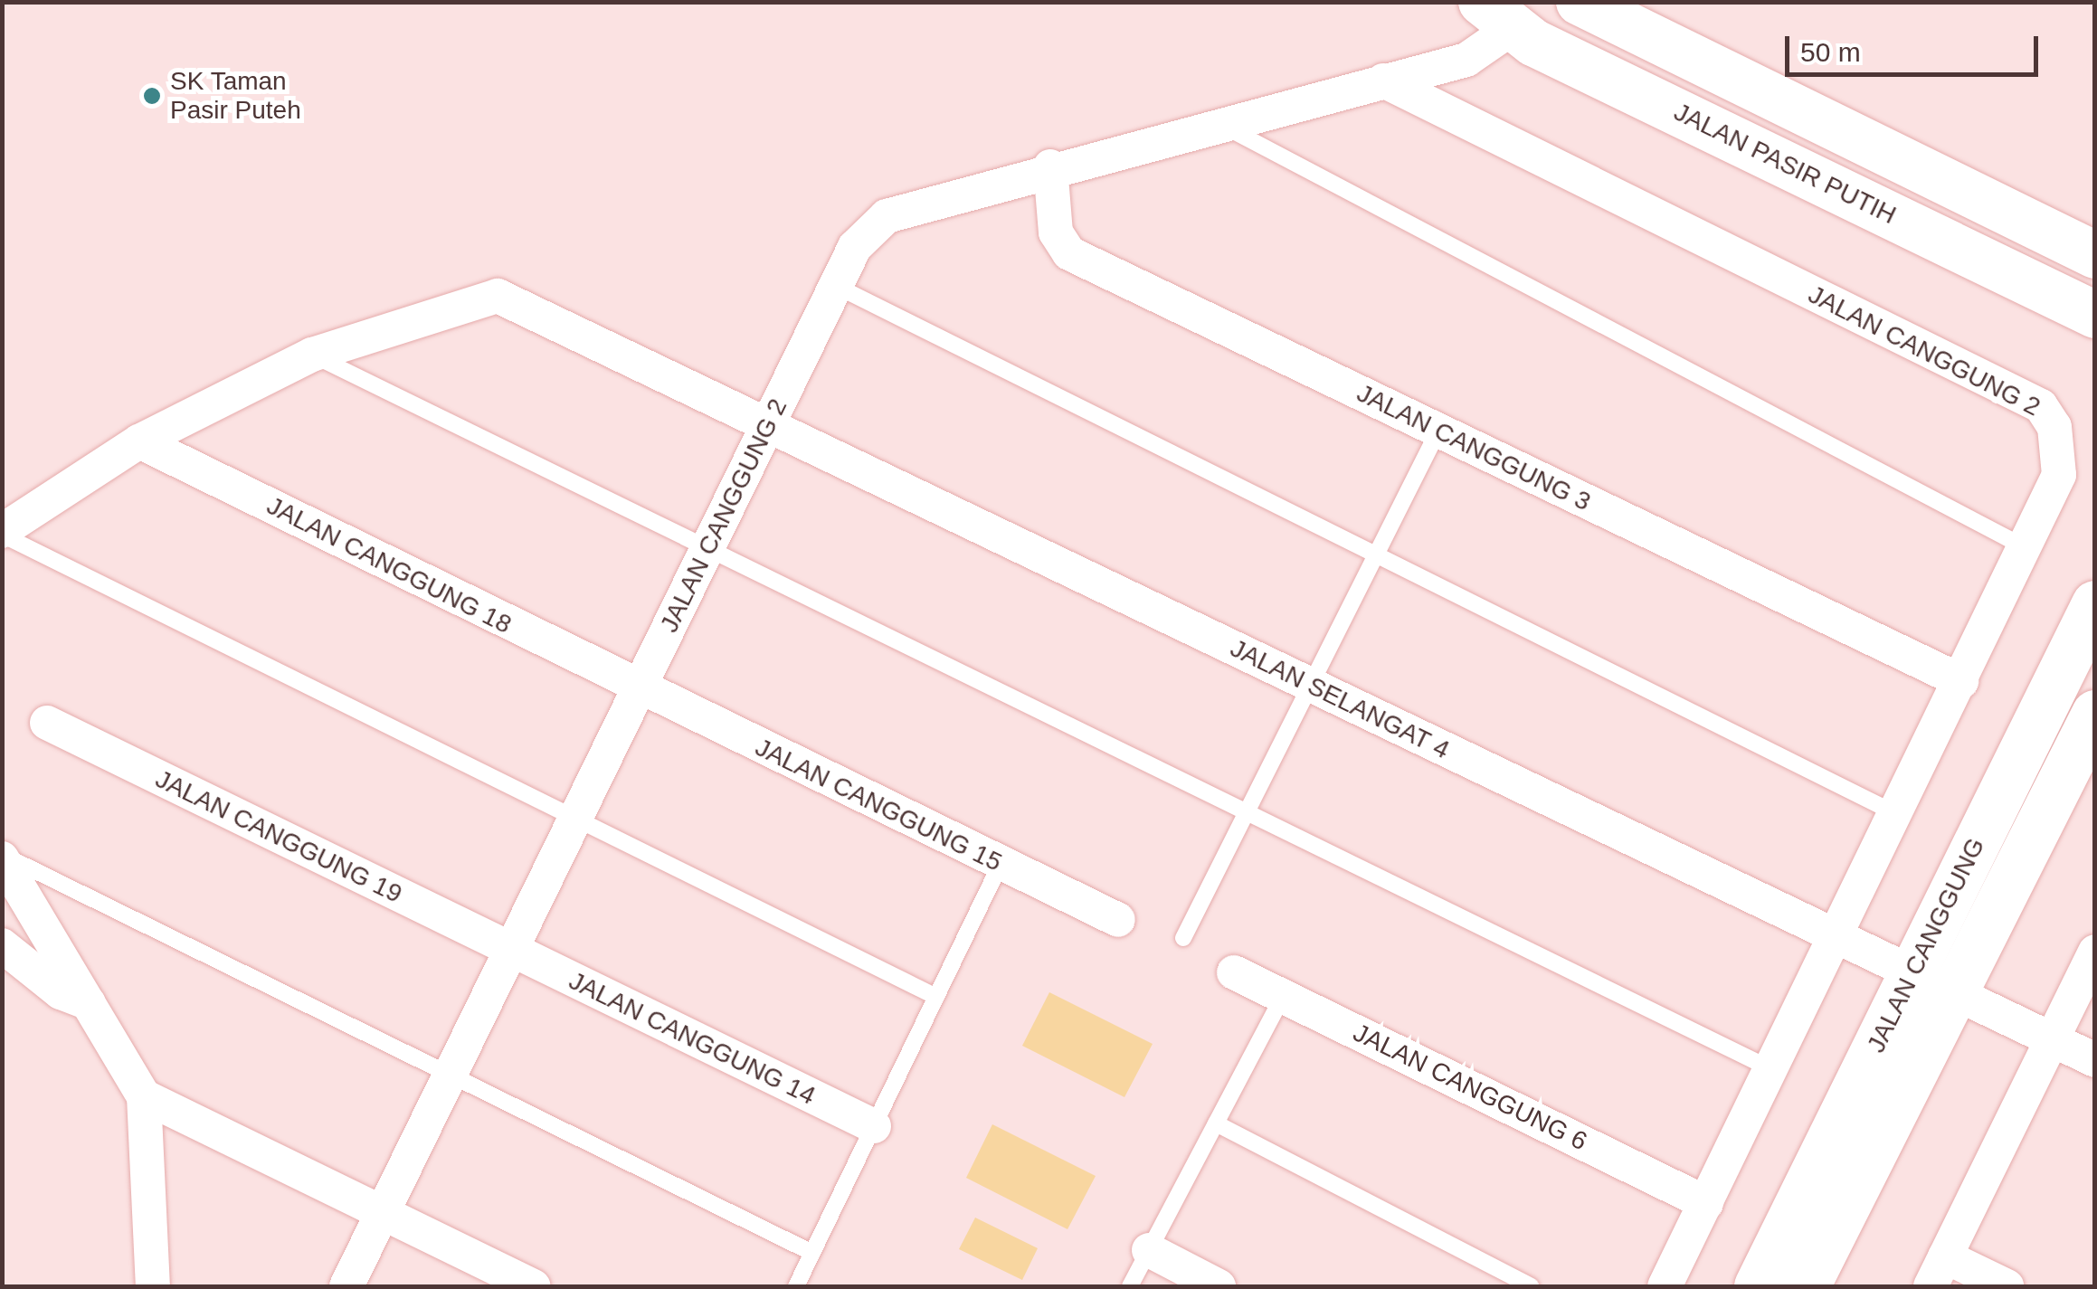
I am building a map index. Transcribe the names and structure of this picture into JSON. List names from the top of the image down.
{
  "streets": {
    "main road": ["JALAN PASIR PUTIH", "JALAN CANGGUNG"],
    "street": [
      "JALAN CANGGUNG 2",
      "JALAN CANGGUNG 3",
      "JALAN CANGGUNG 18",
      "JALAN SELANGAT 4",
      "JALAN CANGGUNG 15",
      "JALAN CANGGUNG 19",
      "JALAN CANGGUNG 14",
      "JALAN CANGGUNG 6"
    ]
  },
  "crossings": [
    ["JALAN PASIR PUTIH", "JALAN CANGGUNG 2"],
    ["JALAN CANGGUNG 2", "JALAN CANGGUNG 3"],
    ["JALAN CANGGUNG 2", "JALAN CANGGUNG 18"],
    ["JALAN CANGGUNG 2", "JALAN SELANGAT 4"],
    ["JALAN CANGGUNG 2", "JALAN CANGGUNG 15"],
    ["JALAN CANGGUNG 2", "JALAN CANGGUNG 19"],
    ["JALAN CANGGUNG 2", "JALAN CANGGUNG 14"],
    ["JALAN CANGGUNG 2", "JALAN CANGGUNG 6"],
    ["JALAN CANGGUNG 18", "JALAN SELANGAT 4"],
    ["JALAN CANGGUNG 18", "JALAN CANGGUNG 15"],
    ["JALAN SELANGAT 4", "JALAN CANGGUNG"],
    ["JALAN CANGGUNG 19", "JALAN CANGGUNG 14"]
  ],
  "places": ["SK Taman Pasir Puteh"],
  "scale_bar": "50 m"
}
